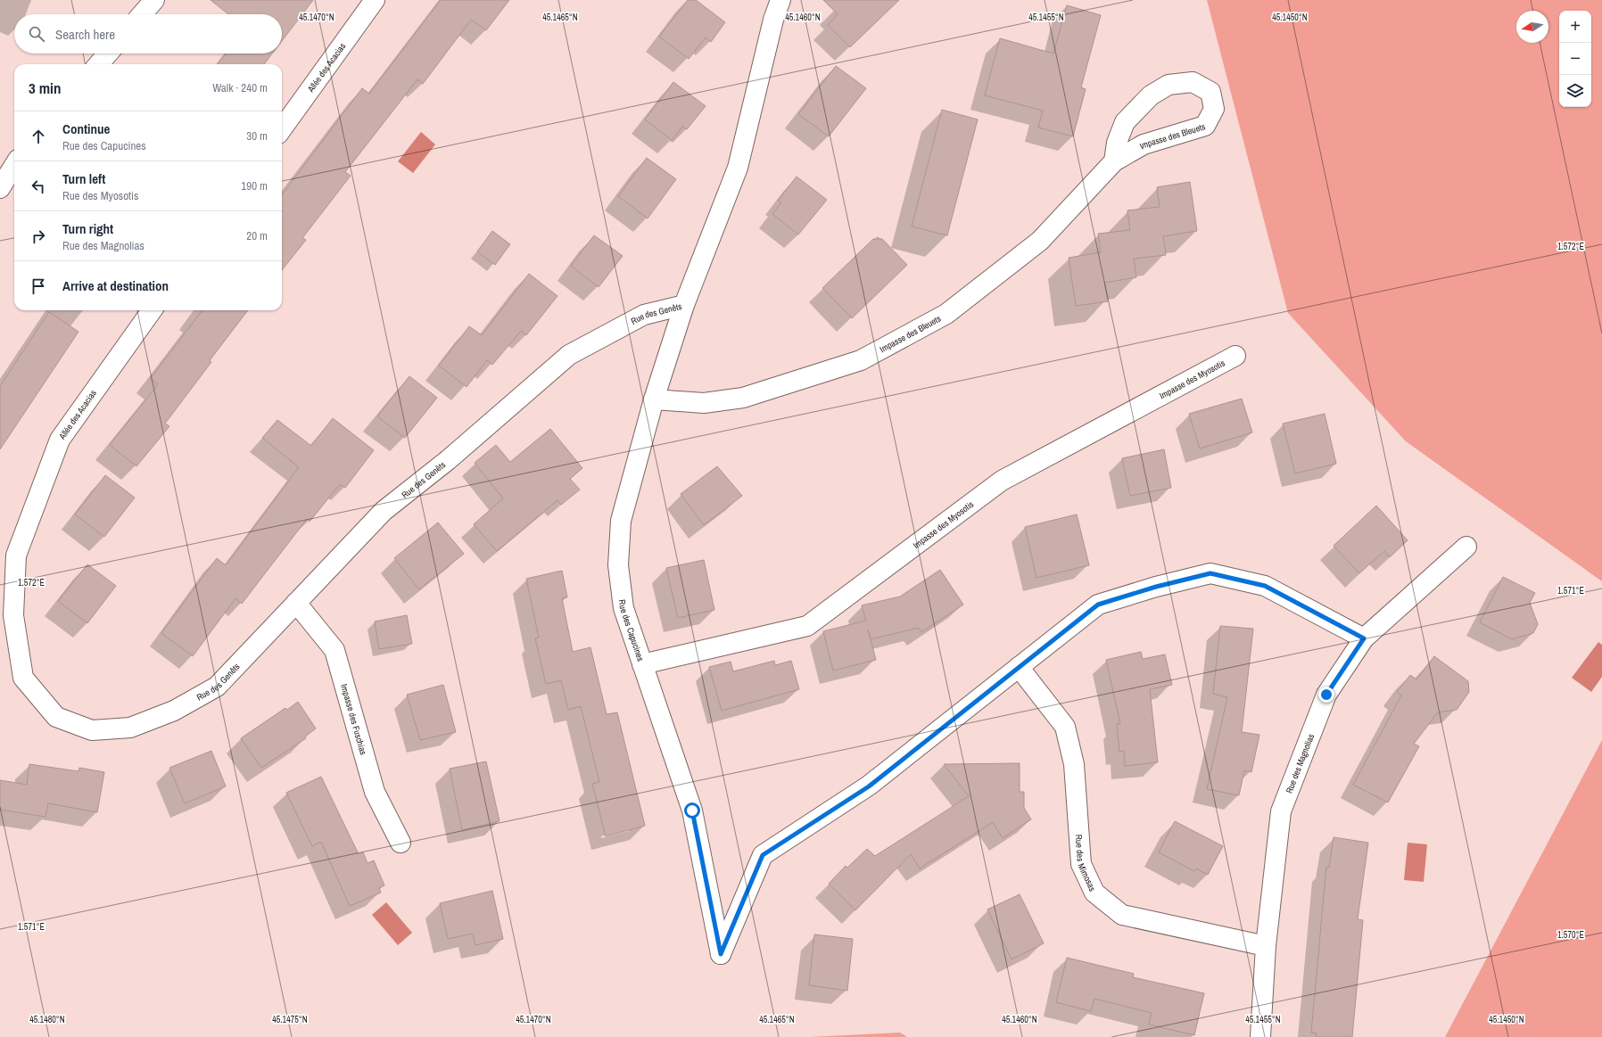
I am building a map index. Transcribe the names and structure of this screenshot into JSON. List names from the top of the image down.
{
  "streets": {
    "street": [
      "Allée des Acacias",
      "Impasse des Bleuets",
      "Rue des Genêts",
      "Impasse des Myosotis",
      "Rue des Capucines",
      "Impasse des Fuschias",
      "Rue des Magnolias",
      "Rue des Mimosas"
    ]
  },
  "crossings": [
    ["Allée des Acacias", "Rue des Genêts"],
    ["Impasse des Bleuets", "Rue des Capucines"],
    ["Rue des Genêts", "Rue des Capucines"],
    ["Rue des Genêts", "Impasse des Fuschias"],
    ["Impasse des Myosotis", "Rue des Capucines"],
    ["Rue des Capucines", "Rue des Mimosas"],
    ["Rue des Magnolias", "Rue des Mimosas"]
  ],
  "north": "left",
  "page": {
    "map_buttons": ["+", "−"],
    "search": "Search here",
    "heading": ["3 min", "Walk · 240 m"],
    "list": [
      ["Continue", "Rue des Capucines", "30 m"],
      ["Turn left", "Rue des Myosotis", "190 m"],
      ["Turn right", "Rue des Magnolias", "20 m"],
      "Arrive at destination"
    ]
  },
  "coordinates": [
    "45.1470°N",
    "45.1465°N",
    "45.1460°N",
    "45.1455°N",
    "45.1450°N",
    "1.572°E",
    "1.571°E",
    "1.570°E",
    "45.1480°N",
    "45.1475°N"
  ]
}
